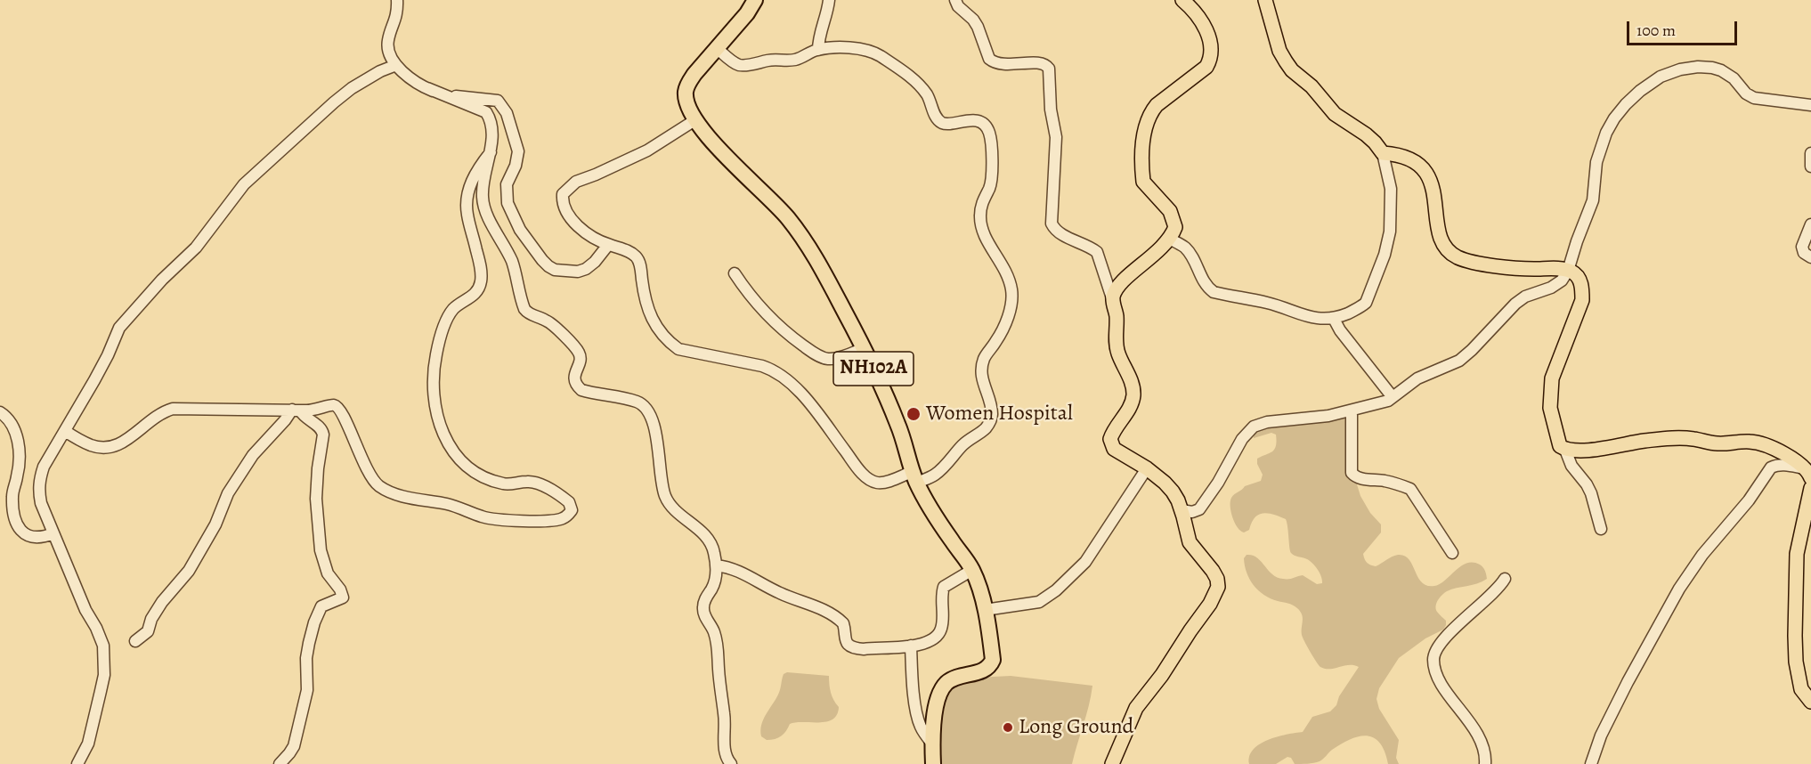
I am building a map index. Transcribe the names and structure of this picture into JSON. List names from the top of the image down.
{
  "streets": {
    "highway": ["NH102A"]
  },
  "places": ["Women Hospital", "Long Ground"],
  "scale_bar": "100 m"
}
